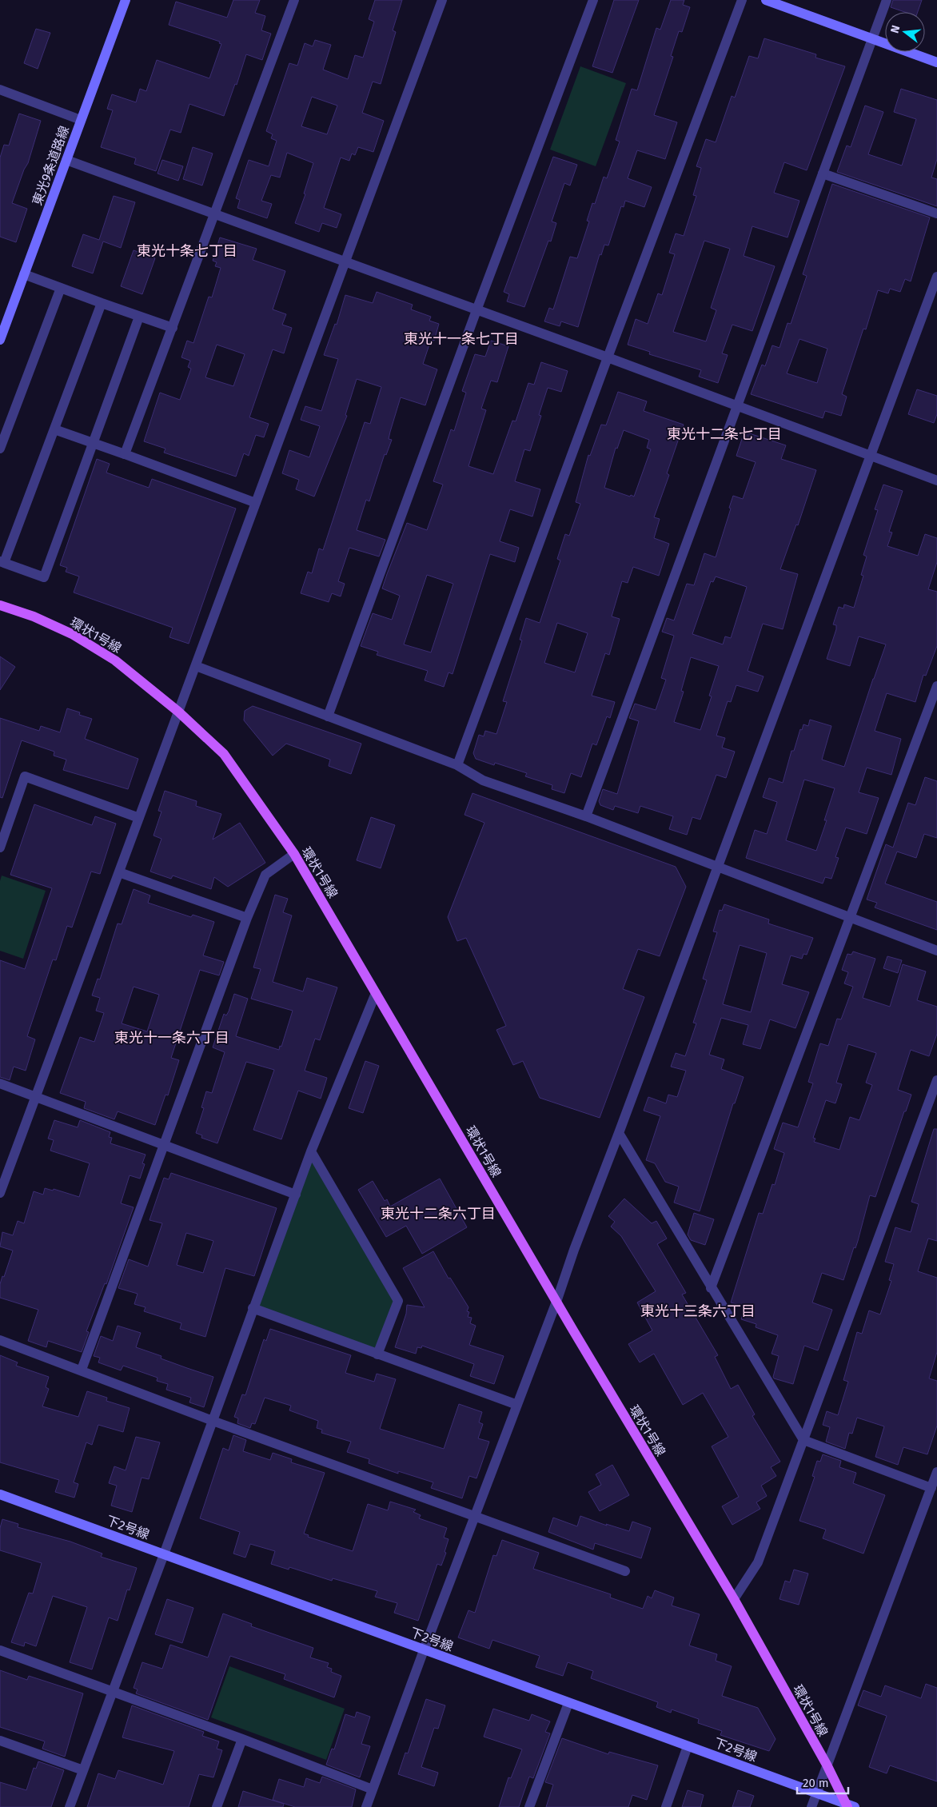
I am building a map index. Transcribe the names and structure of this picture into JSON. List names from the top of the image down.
{
  "streets": {
    "main road": ["環状1号線"],
    "street": ["東光9条道路線", "下2号線"]
  },
  "crossings": [
    ["環状1号線", "下2号線"]
  ],
  "districts": [
    "東光十条七丁目",
    "東光十一条七丁目",
    "東光十二条七丁目",
    "東光十一条六丁目",
    "東光十二条六丁目",
    "東光十三条六丁目"
  ],
  "scale_bar": "20 m",
  "north": "left"
}
